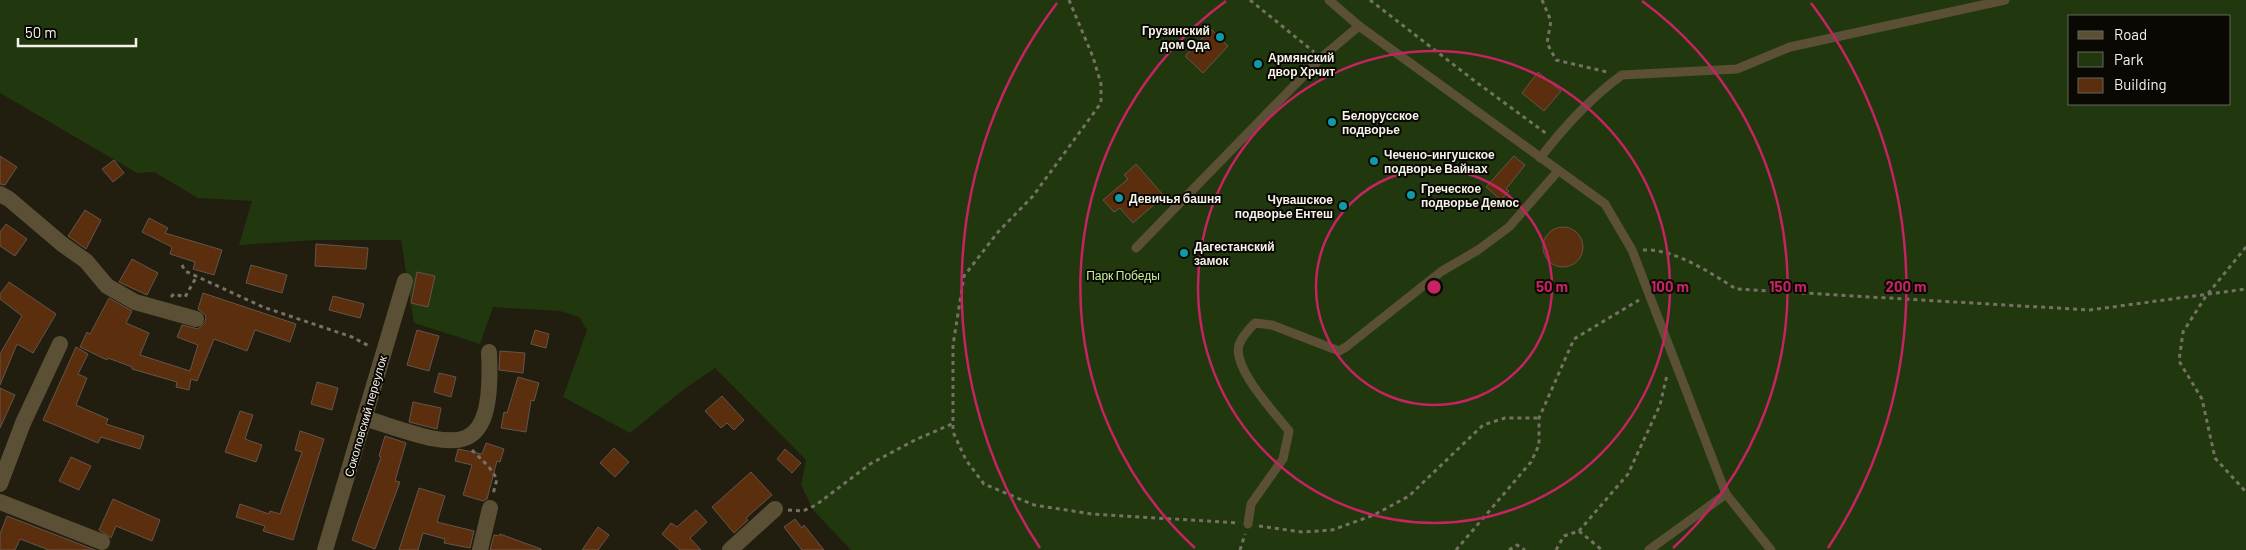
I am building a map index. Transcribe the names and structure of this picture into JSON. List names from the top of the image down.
{
  "streets": {
    "street": ["Соколовский переулок"]
  },
  "parks": ["Парк Победы"],
  "places": [
    "Грузинский дом Ода",
    "Армянский двор Хрчит",
    "Белорусское подворье",
    "Чечено-ингушское подворье Вайнах",
    "Греческое подворье Демос",
    "Девичья башня",
    "Чувашское подворье Ентеш",
    "Дагестанский замок"
  ],
  "legend": ["Road", "Park", "Building"],
  "scale_bar": "50 m",
  "rings": [
    "50 m",
    "100 m",
    "150 m",
    "200 m"
  ]
}
